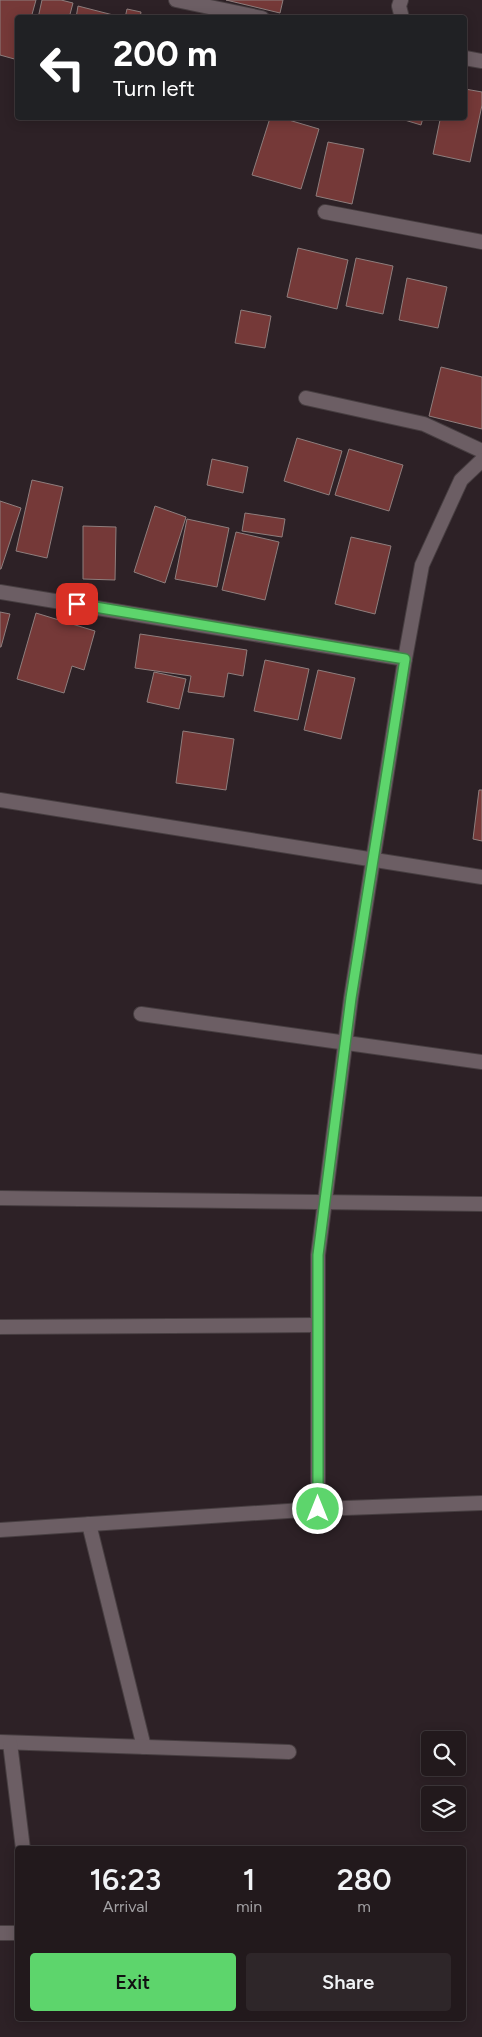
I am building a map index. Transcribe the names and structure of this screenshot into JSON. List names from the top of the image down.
{
  "page": {
    "turn": ["200 m", "Turn left"],
    "eta": [
      "16:23",
      "Arrival",
      "1",
      "min",
      "280",
      "m"
    ],
    "buttons": ["Exit", "Share"]
  }
}
